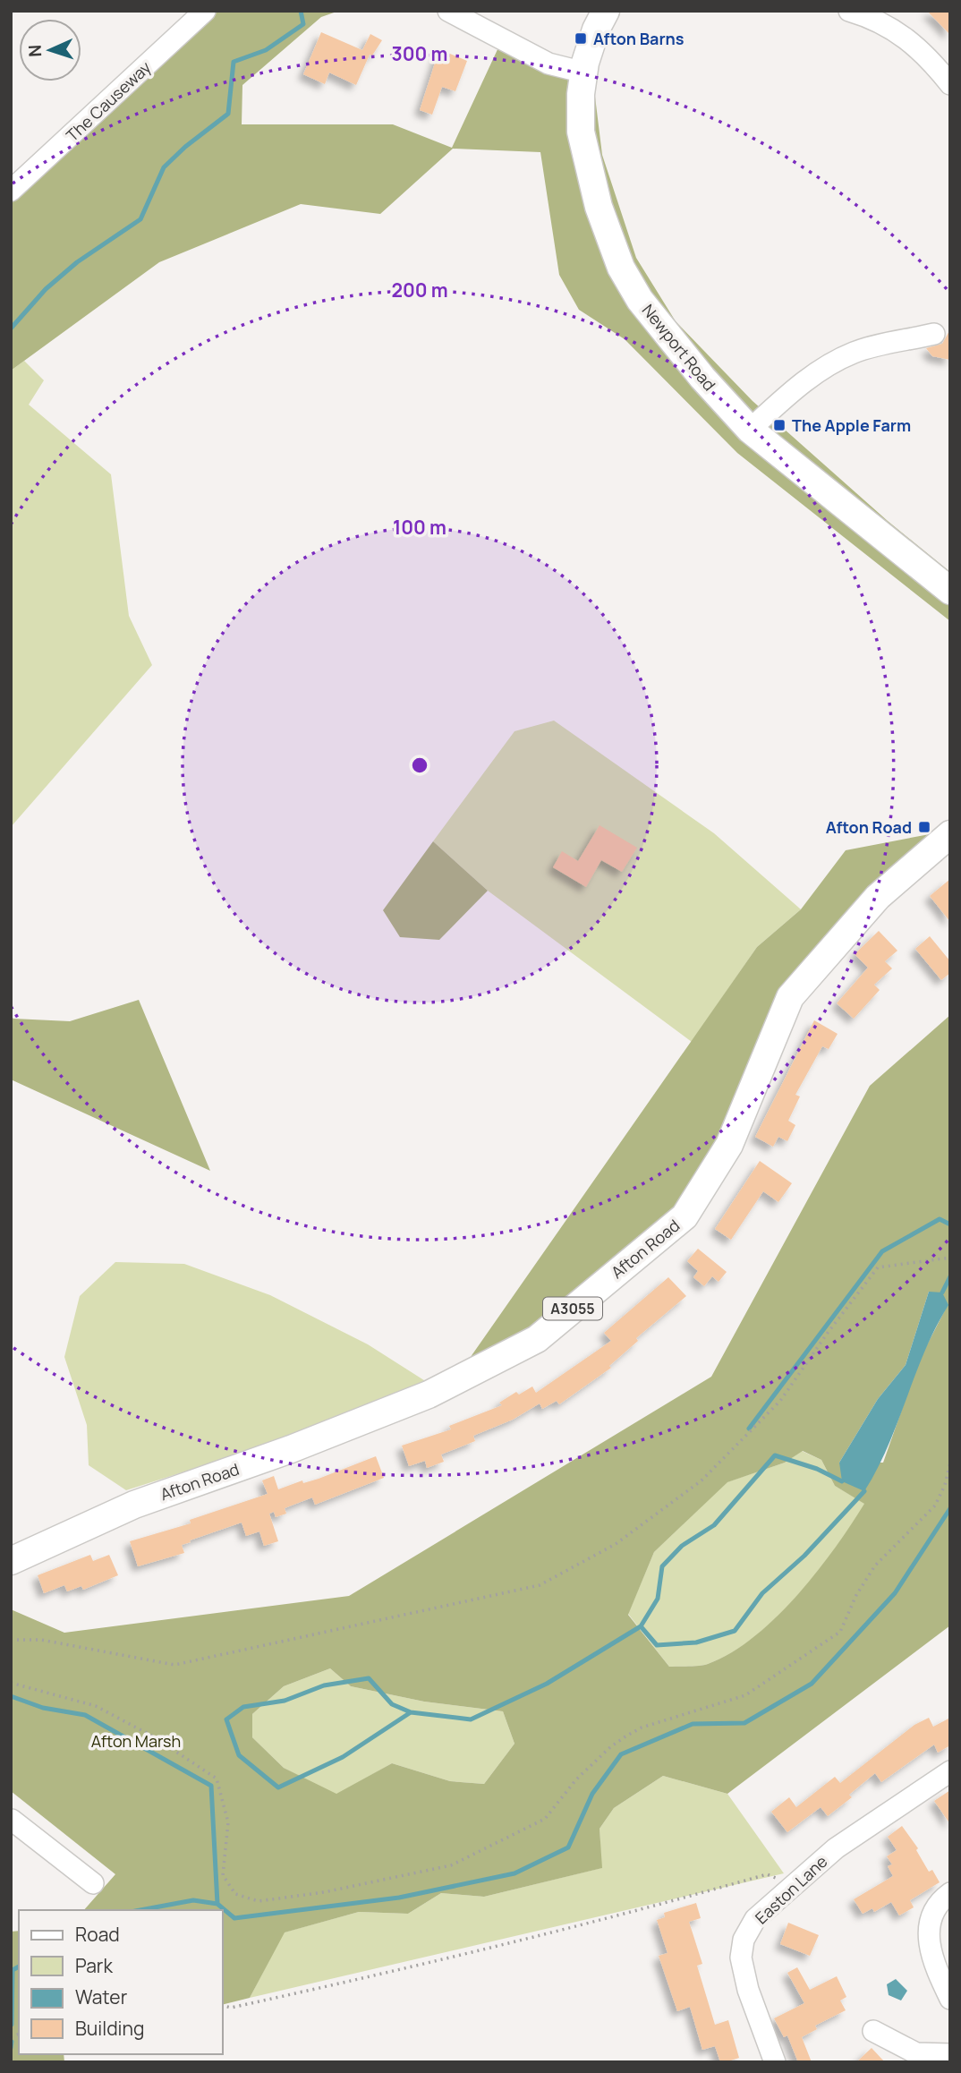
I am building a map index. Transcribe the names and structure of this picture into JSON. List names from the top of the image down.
{
  "streets": {
    "main road": ["Newport Road", "Afton Road", "A3055"],
    "street": ["The Causeway", "Easton Lane"]
  },
  "parks": ["Afton Marsh"],
  "places": {
    "transit": ["Afton Barns", "The Apple Farm", "Afton Road"]
  },
  "legend": [
    "Road",
    "Park",
    "Water",
    "Building"
  ],
  "north": "left",
  "rings": ["300 m", "200 m", "100 m"]
}
